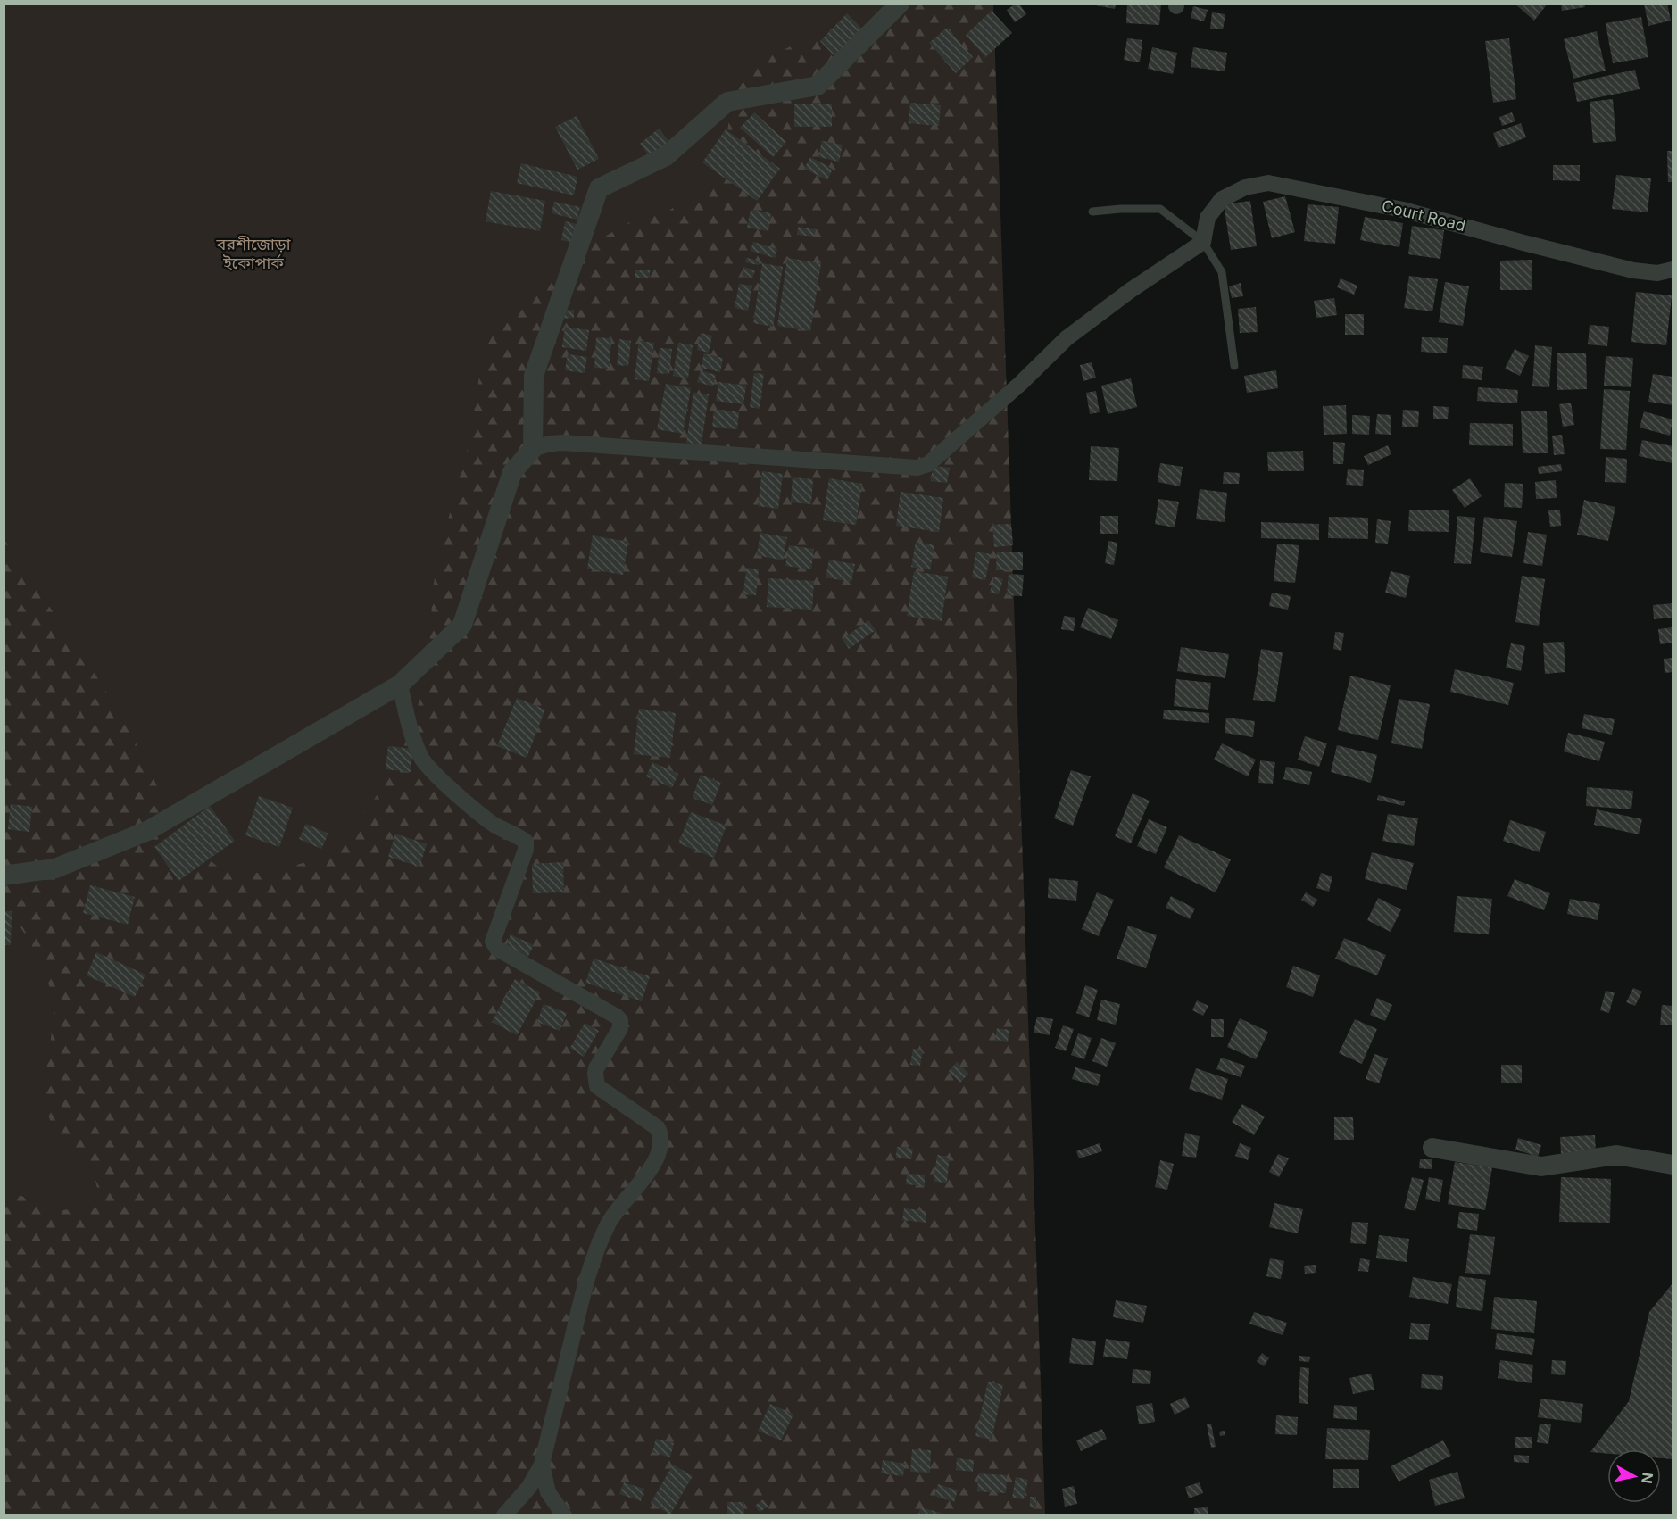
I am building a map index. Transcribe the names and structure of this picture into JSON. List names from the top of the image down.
{
  "streets": {
    "street": ["Court Road"]
  },
  "parks": ["বরশীজোড়া ইকোপার্ক"],
  "north": "right"
}
